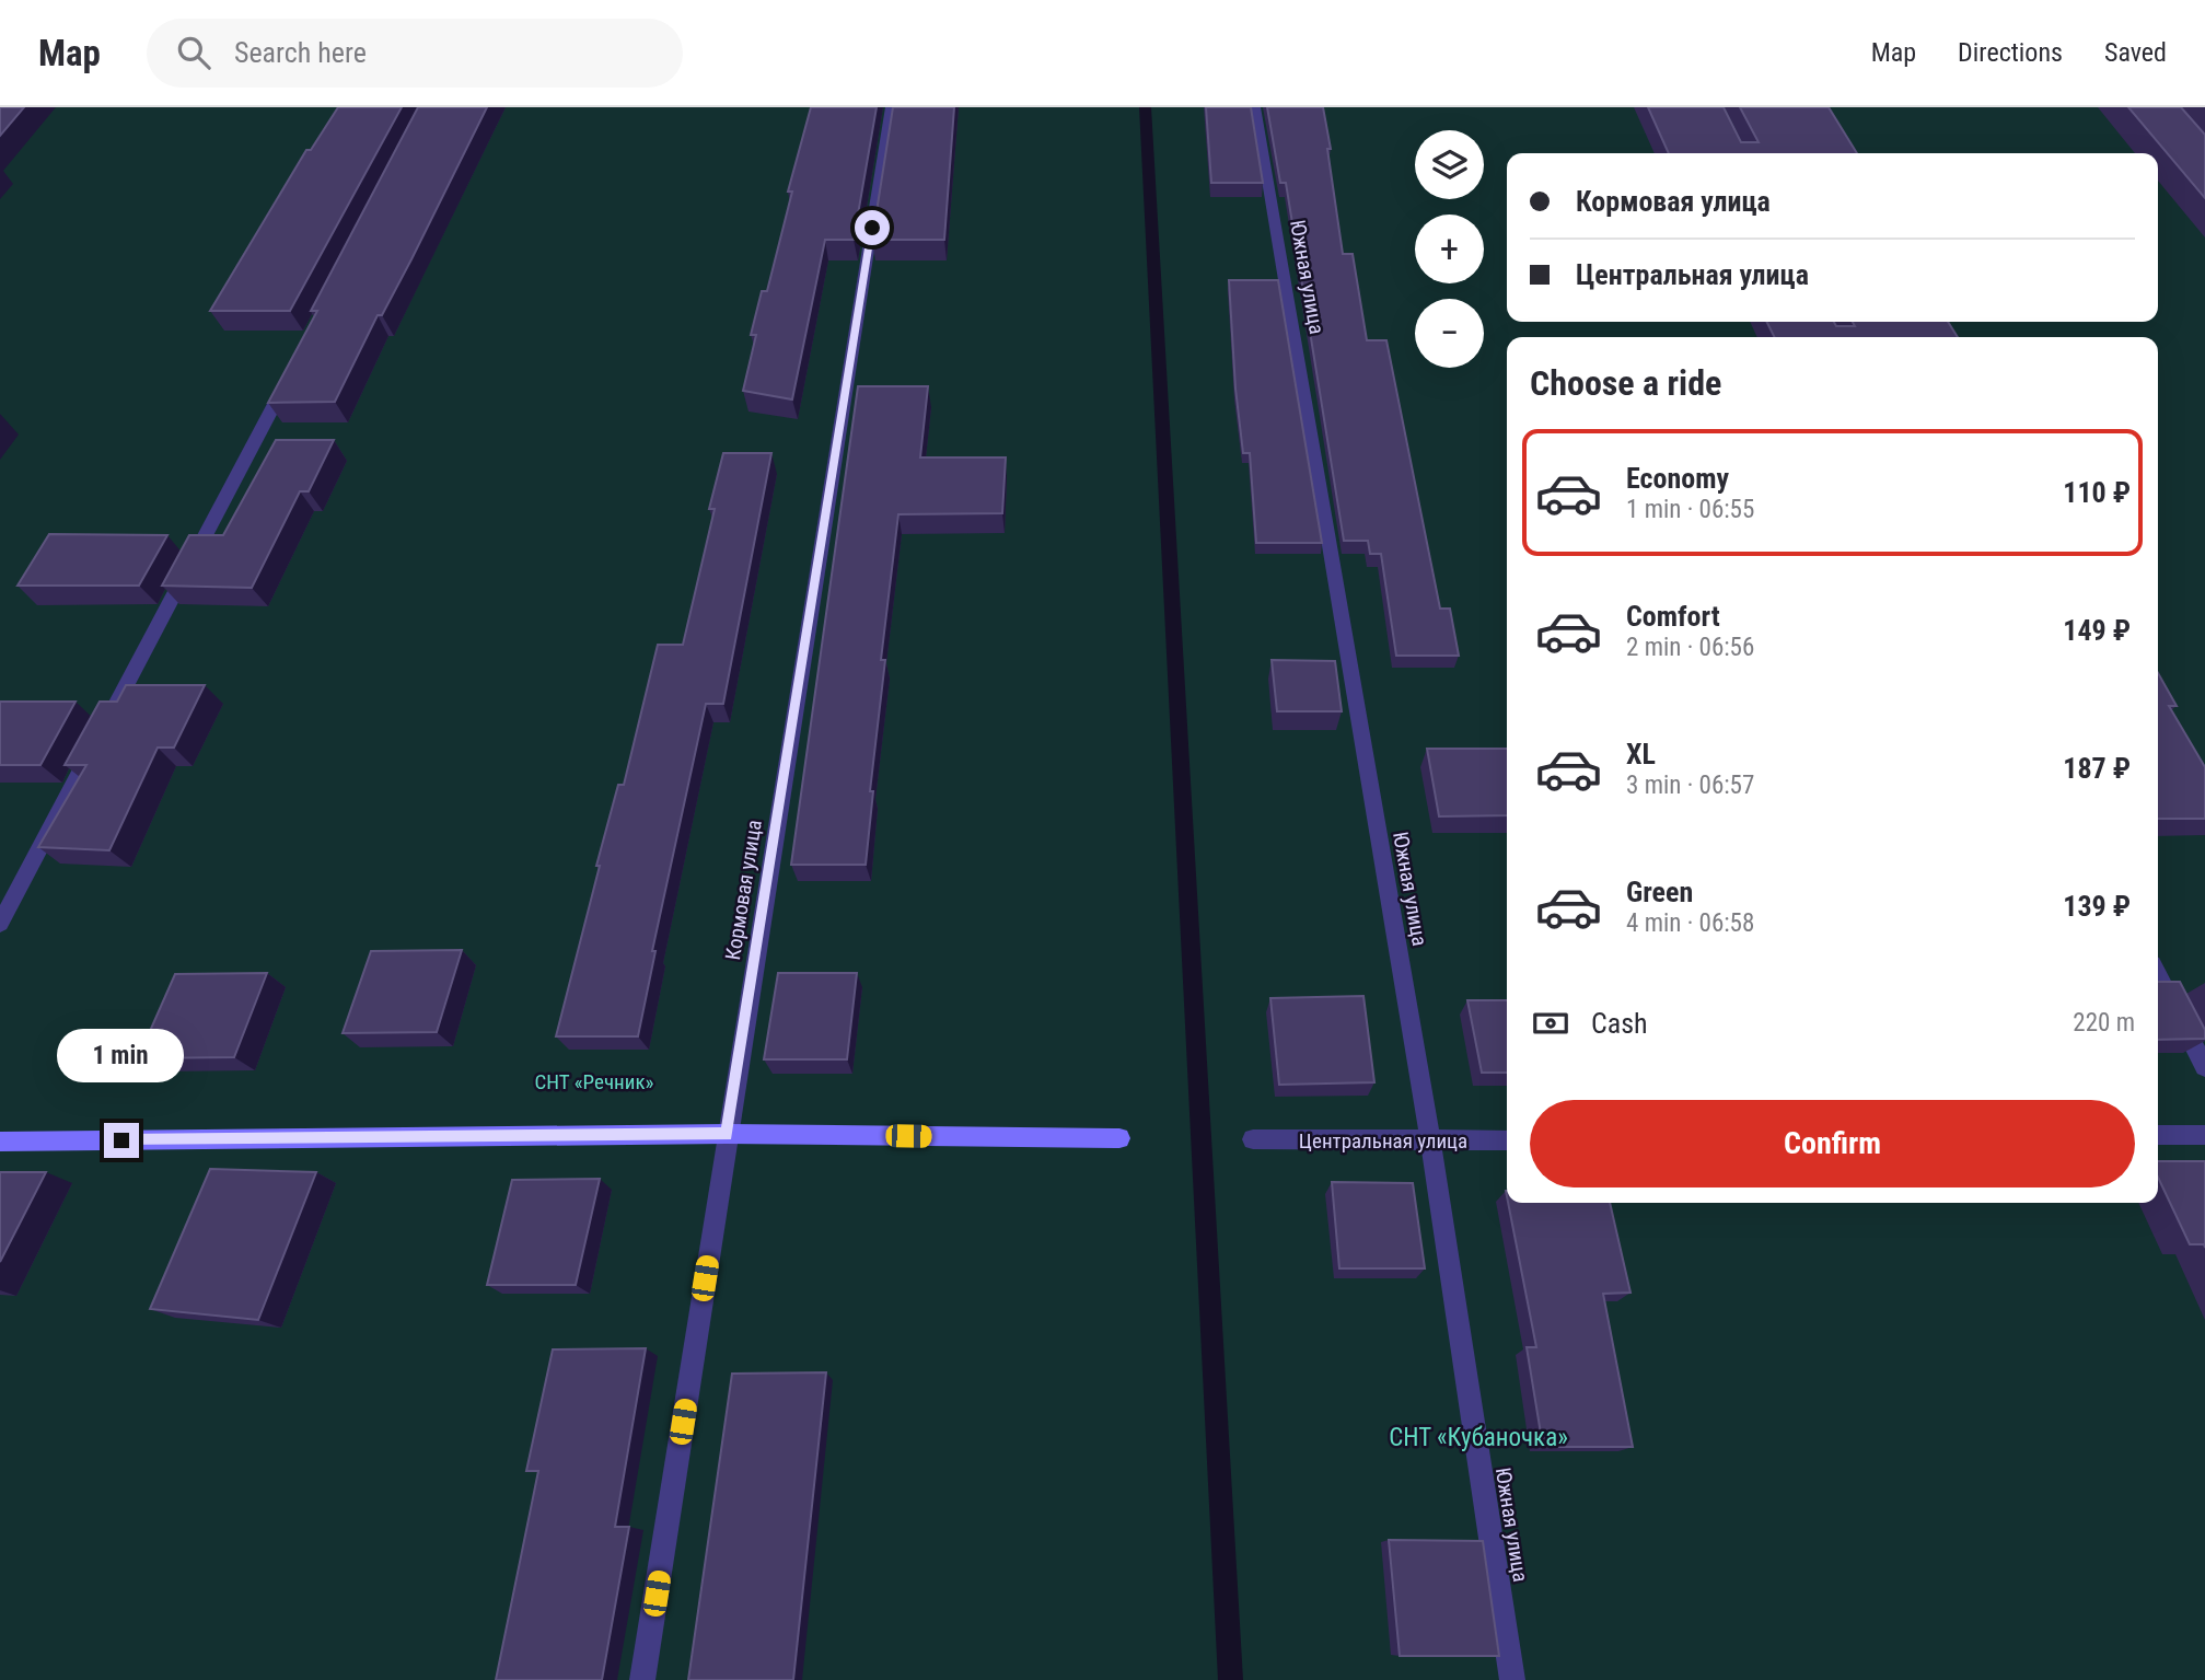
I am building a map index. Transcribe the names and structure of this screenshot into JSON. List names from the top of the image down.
{
  "streets": {
    "street": ["Южная улица", "Кормовая улица", "Центральная улица"]
  },
  "crossings": [
    ["Южная улица", "Центральная улица"]
  ],
  "parks": ["СНТ «Речник»", "СНТ «Кубаночка»"],
  "page": {
    "header": "Map",
    "search": "Search here",
    "nav": ["Map", "Directions", "Saved"],
    "map_buttons": ["+", "−"],
    "banner": ["Кормовая улица", "Центральная улица"],
    "heading": "Choose a ride",
    "list": [
      {
        "name": "Economy",
        "note": "1 min · 06:55",
        "value": "110 ₽"
      },
      {
        "name": "Comfort",
        "note": "2 min · 06:56",
        "value": "149 ₽"
      },
      {
        "name": "XL",
        "note": "3 min · 06:57",
        "value": "187 ₽"
      },
      {
        "name": "Green",
        "note": "4 min · 06:58",
        "value": "139 ₽"
      }
    ],
    "pay": ["Cash", "220 m"],
    "bubble": "1 min",
    "buttons": "Confirm"
  }
}
